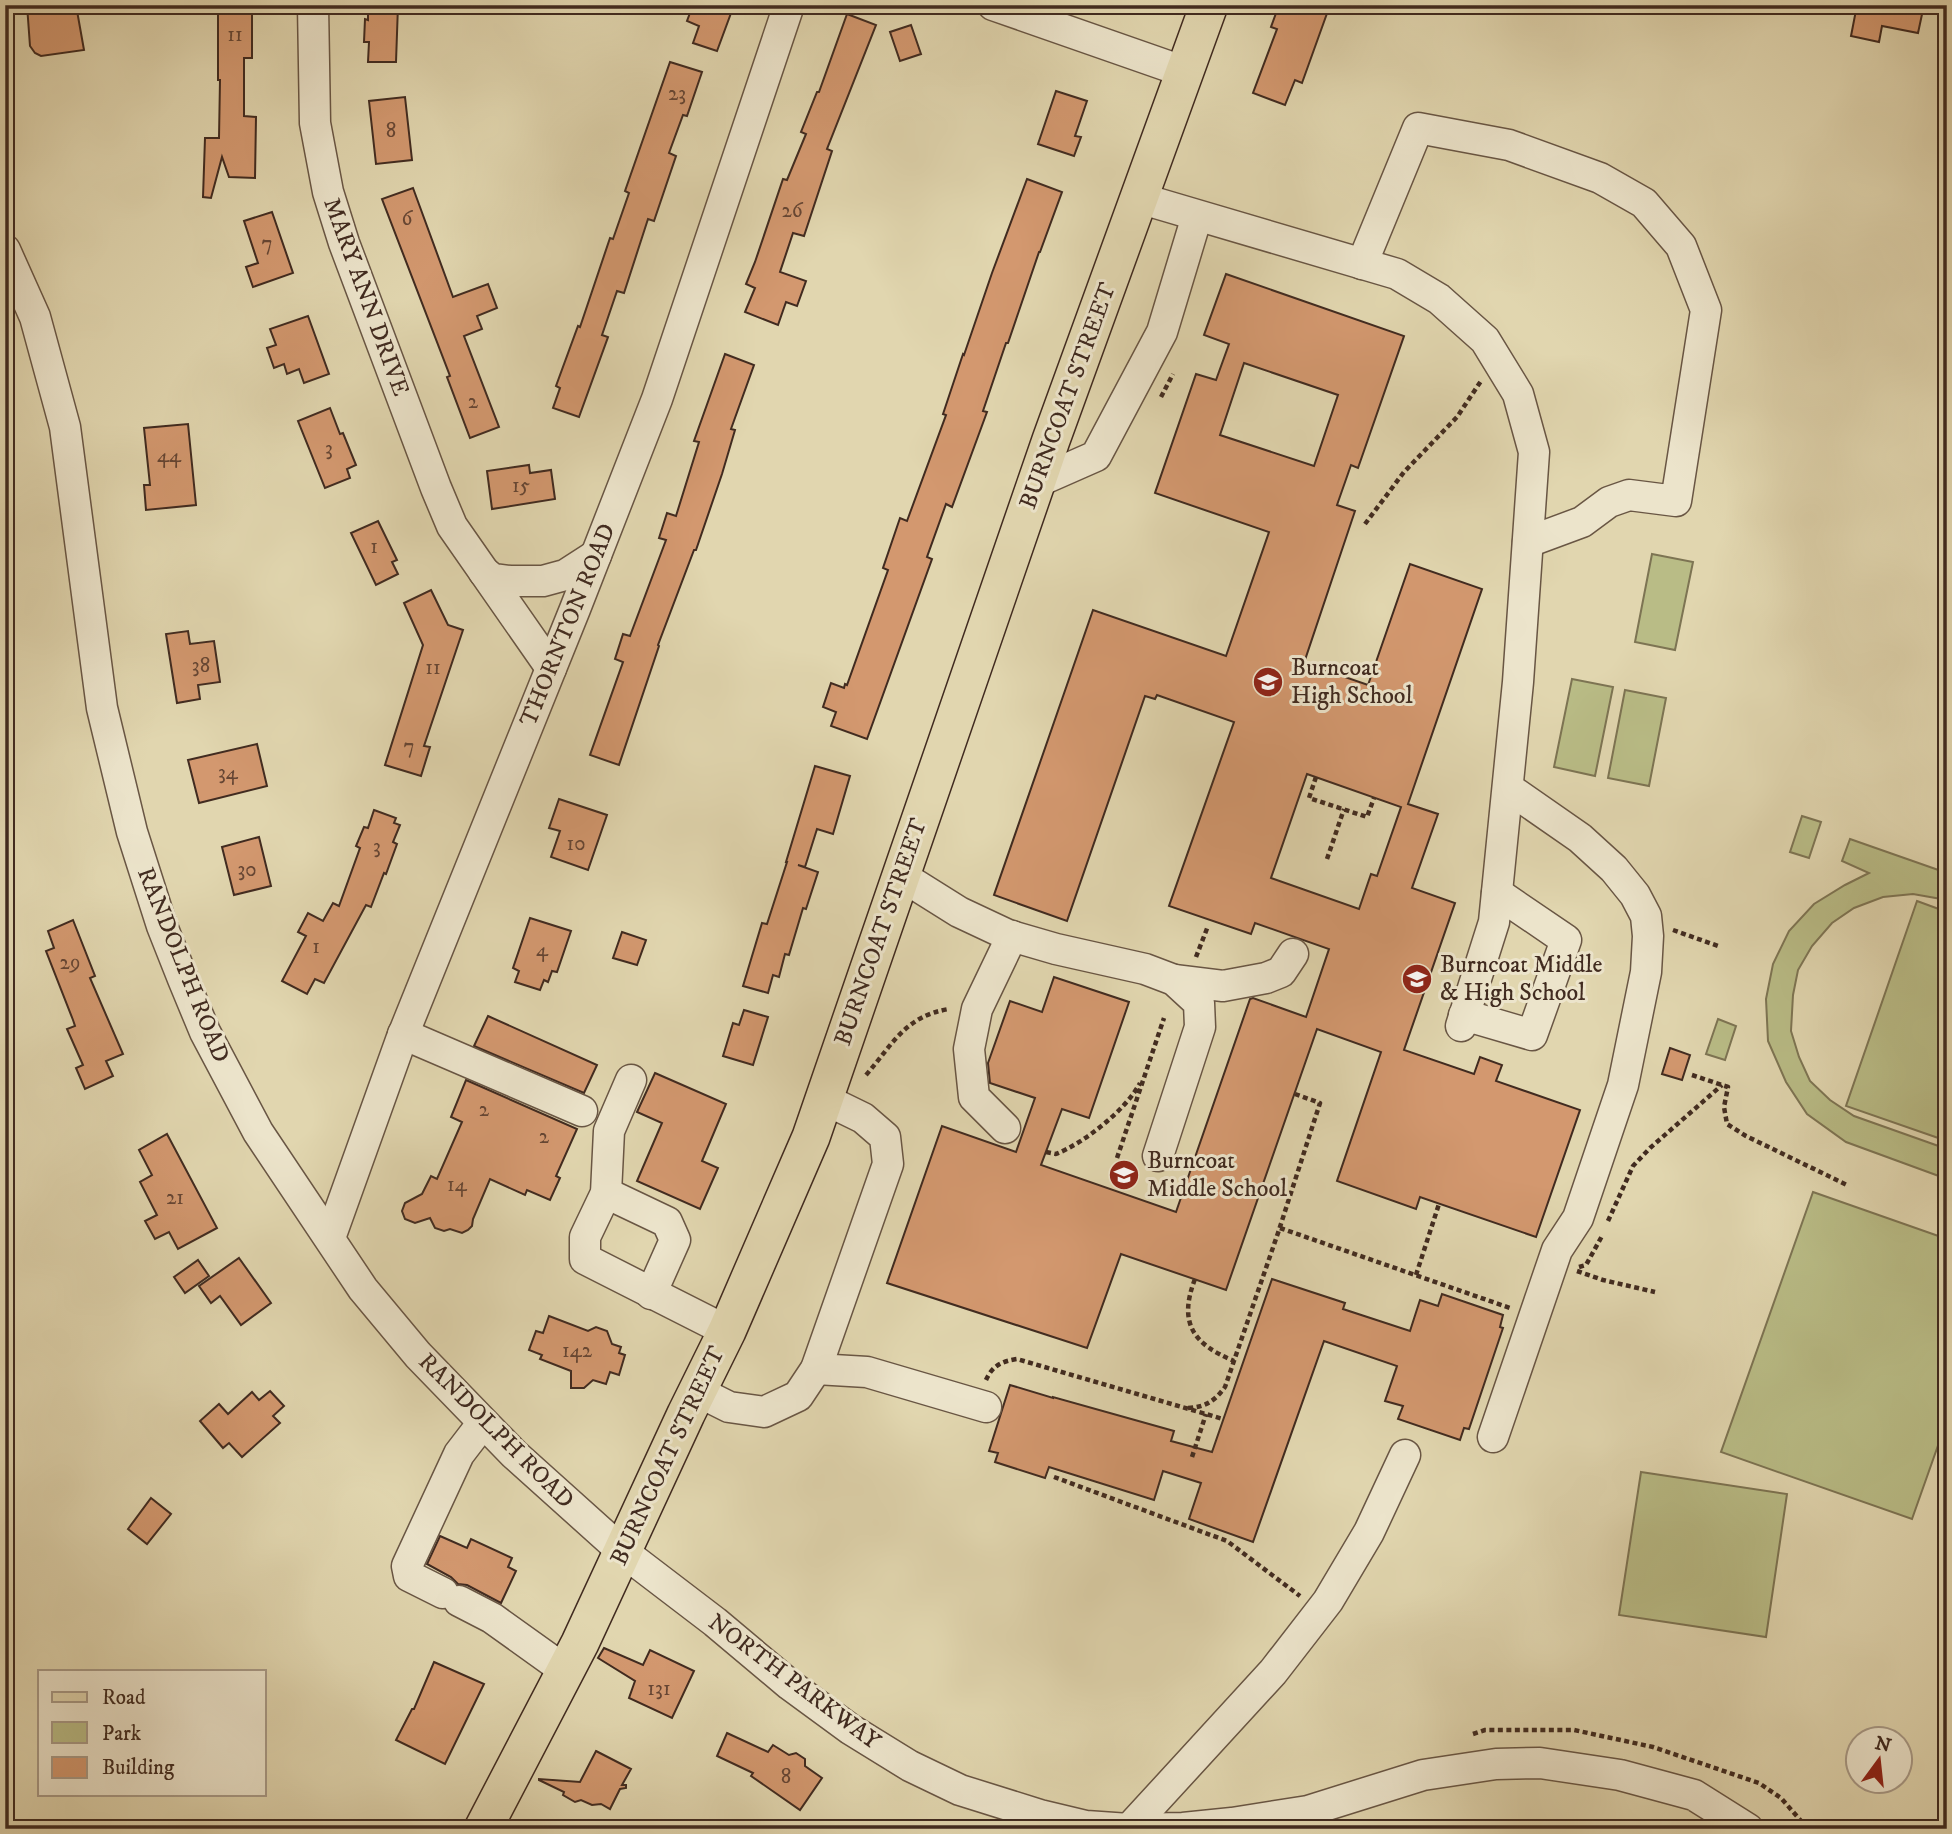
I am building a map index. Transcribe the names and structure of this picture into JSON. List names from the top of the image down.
{
  "streets": {
    "main road": ["BURNCOAT STREET"],
    "street": [
      "MARY ANN DRIVE",
      "THORNTON ROAD",
      "RANDOLPH ROAD",
      "NORTH PARKWAY"
    ]
  },
  "crossings": [
    ["MARY ANN DRIVE", "THORNTON ROAD"],
    ["BURNCOAT STREET", "RANDOLPH ROAD"],
    ["BURNCOAT STREET", "NORTH PARKWAY"],
    ["THORNTON ROAD", "RANDOLPH ROAD"],
    ["RANDOLPH ROAD", "NORTH PARKWAY"]
  ],
  "places": {
    "school or university": ["Burncoat High School", "Burncoat Middle & High School", "Burncoat Middle School"]
  },
  "house_numbers": [
    "11",
    "23",
    "8",
    "26",
    "6",
    "7",
    "2",
    "3",
    "44",
    "15",
    "1",
    "38",
    "11",
    "7",
    "34",
    "10",
    "3",
    "30",
    "1",
    "4",
    "29",
    "2",
    "2",
    "14",
    "21",
    "142",
    "131",
    "8"
  ],
  "legend": ["Road", "Park", "Building"],
  "north": "top"
}
